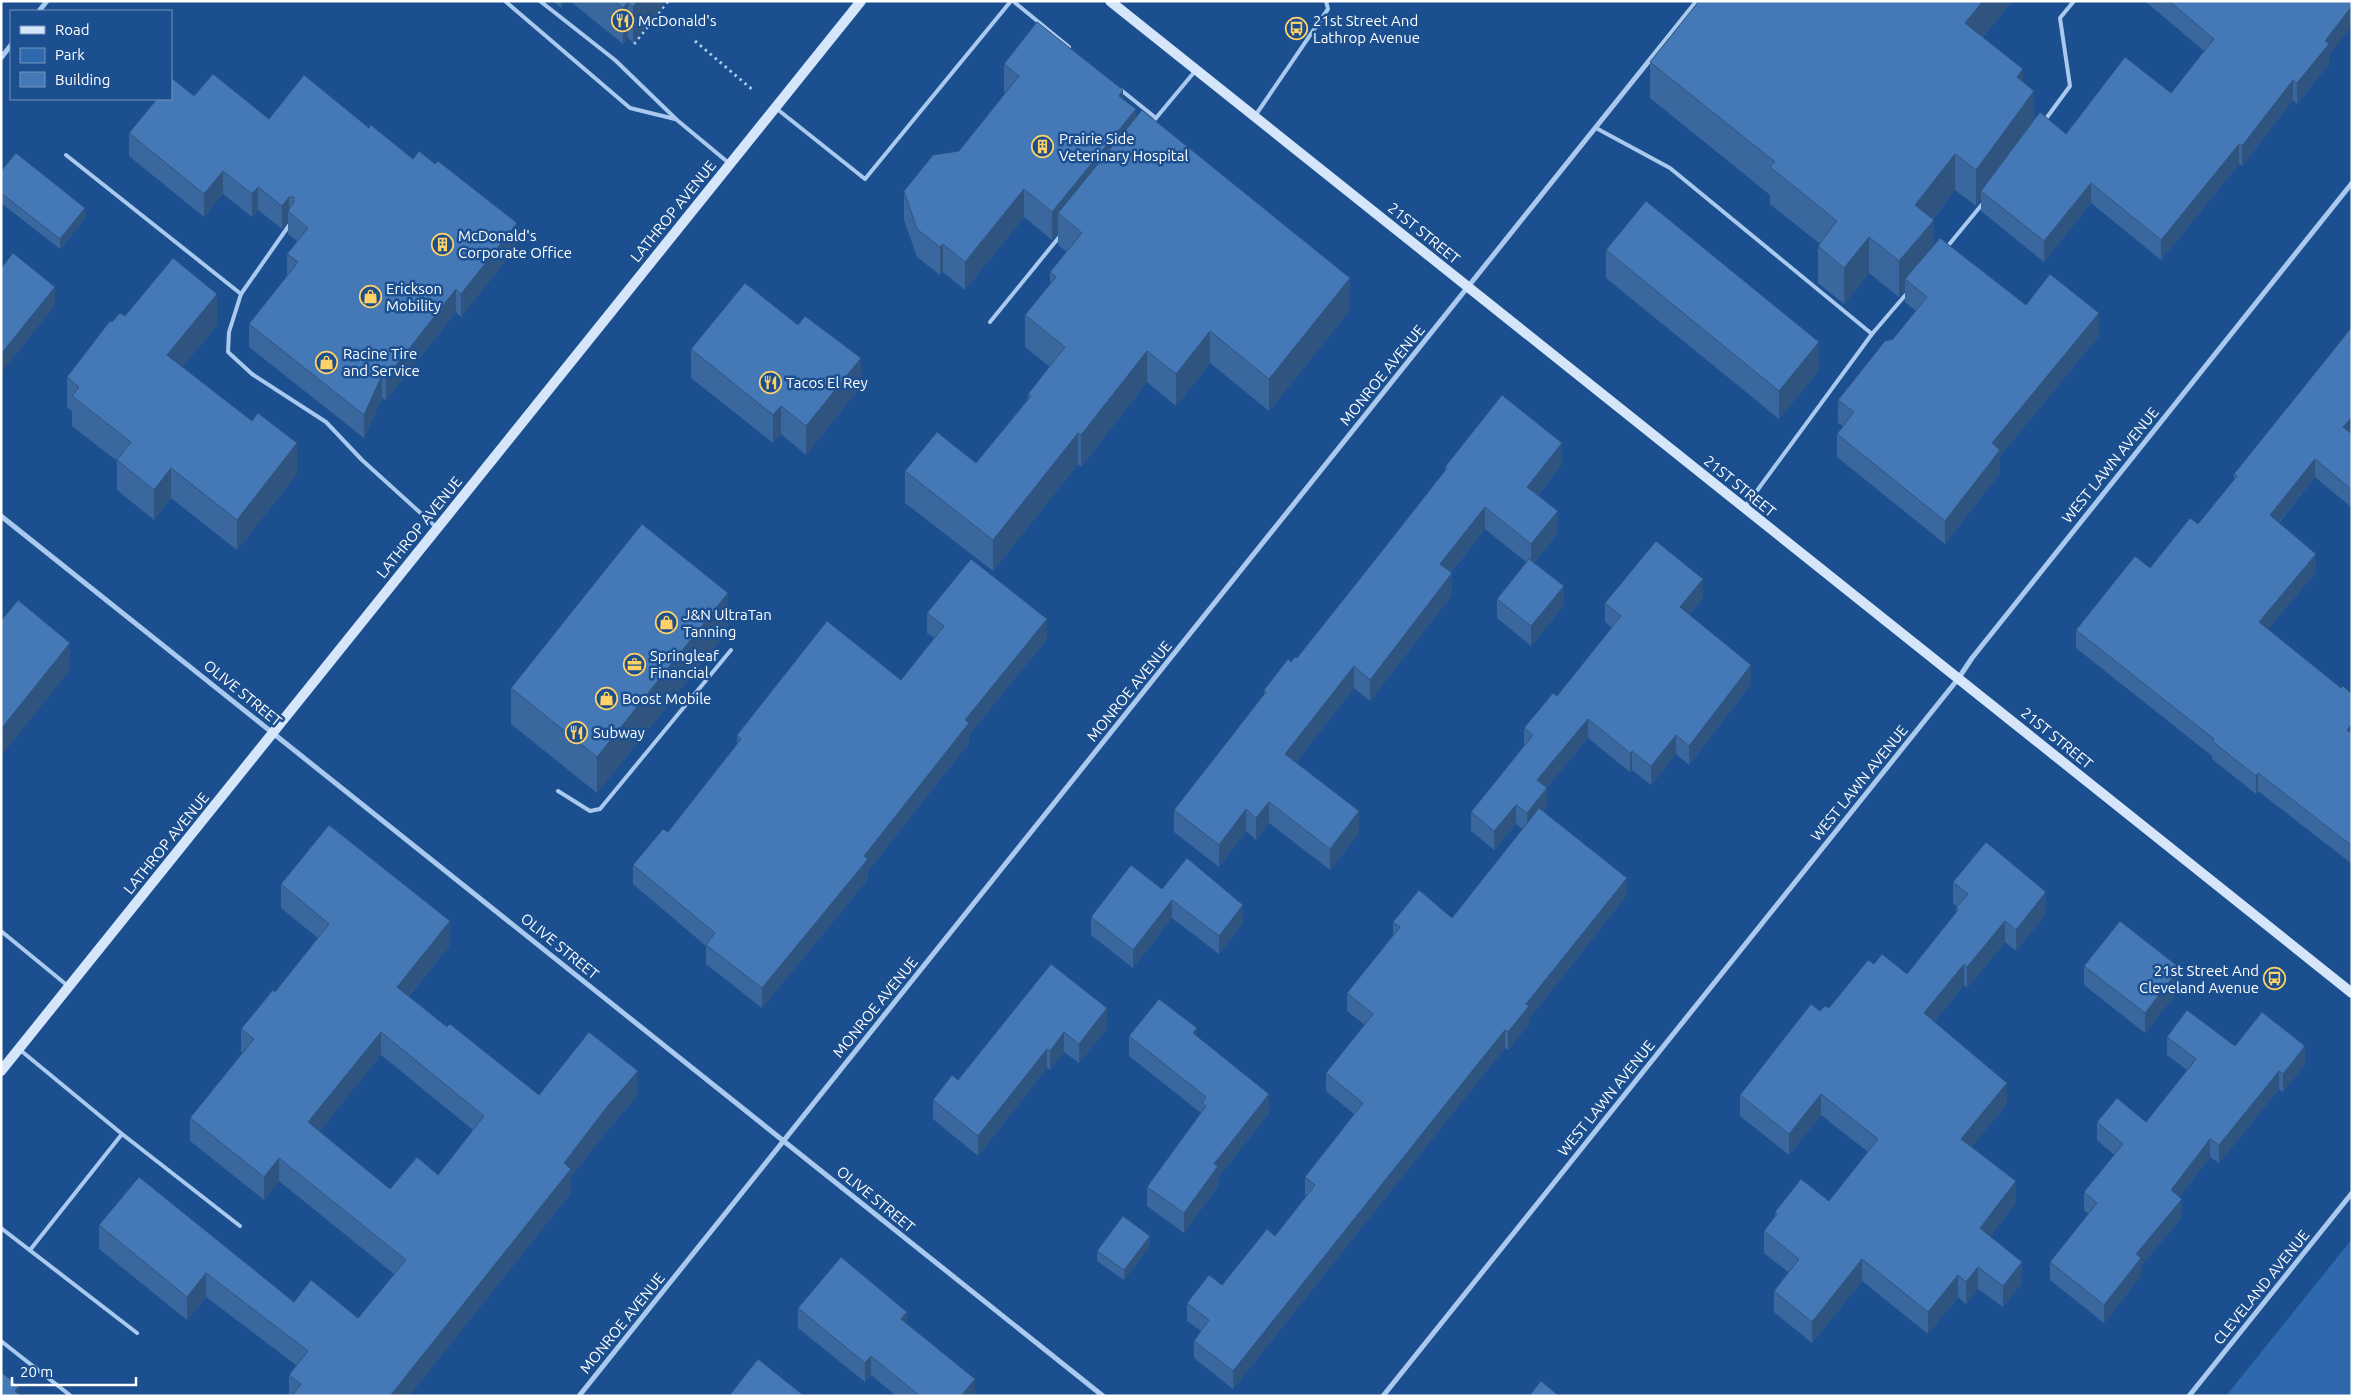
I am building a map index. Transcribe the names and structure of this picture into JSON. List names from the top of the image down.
{
  "streets": {
    "street": [
      "LATHROP AVENUE",
      "21ST STREET",
      "MONROE AVENUE",
      "WEST LAWN AVENUE",
      "OLIVE STREET",
      "CLEVELAND AVENUE"
    ]
  },
  "crossings": [
    ["LATHROP AVENUE", "OLIVE STREET"],
    ["21ST STREET", "MONROE AVENUE"],
    ["21ST STREET", "WEST LAWN AVENUE"],
    ["MONROE AVENUE", "OLIVE STREET"]
  ],
  "places": {
    "restaurant": ["McDonald's", "Tacos El Rey", "Subway"],
    "bus stop": ["21st Street And Lathrop Avenue", "21st Street And Cleveland Avenue"],
    "building": ["Prairie Side Veterinary Hospital", "McDonald's Corporate Office"],
    "shop": [
      "Erickson Mobility",
      "Racine Tire and Service",
      "J&N UltraTan Tanning",
      "Boost Mobile"
    ],
    "office": ["Springleaf Financial"]
  },
  "legend": ["Road", "Park", "Building"],
  "scale_bar": "20 m"
}
